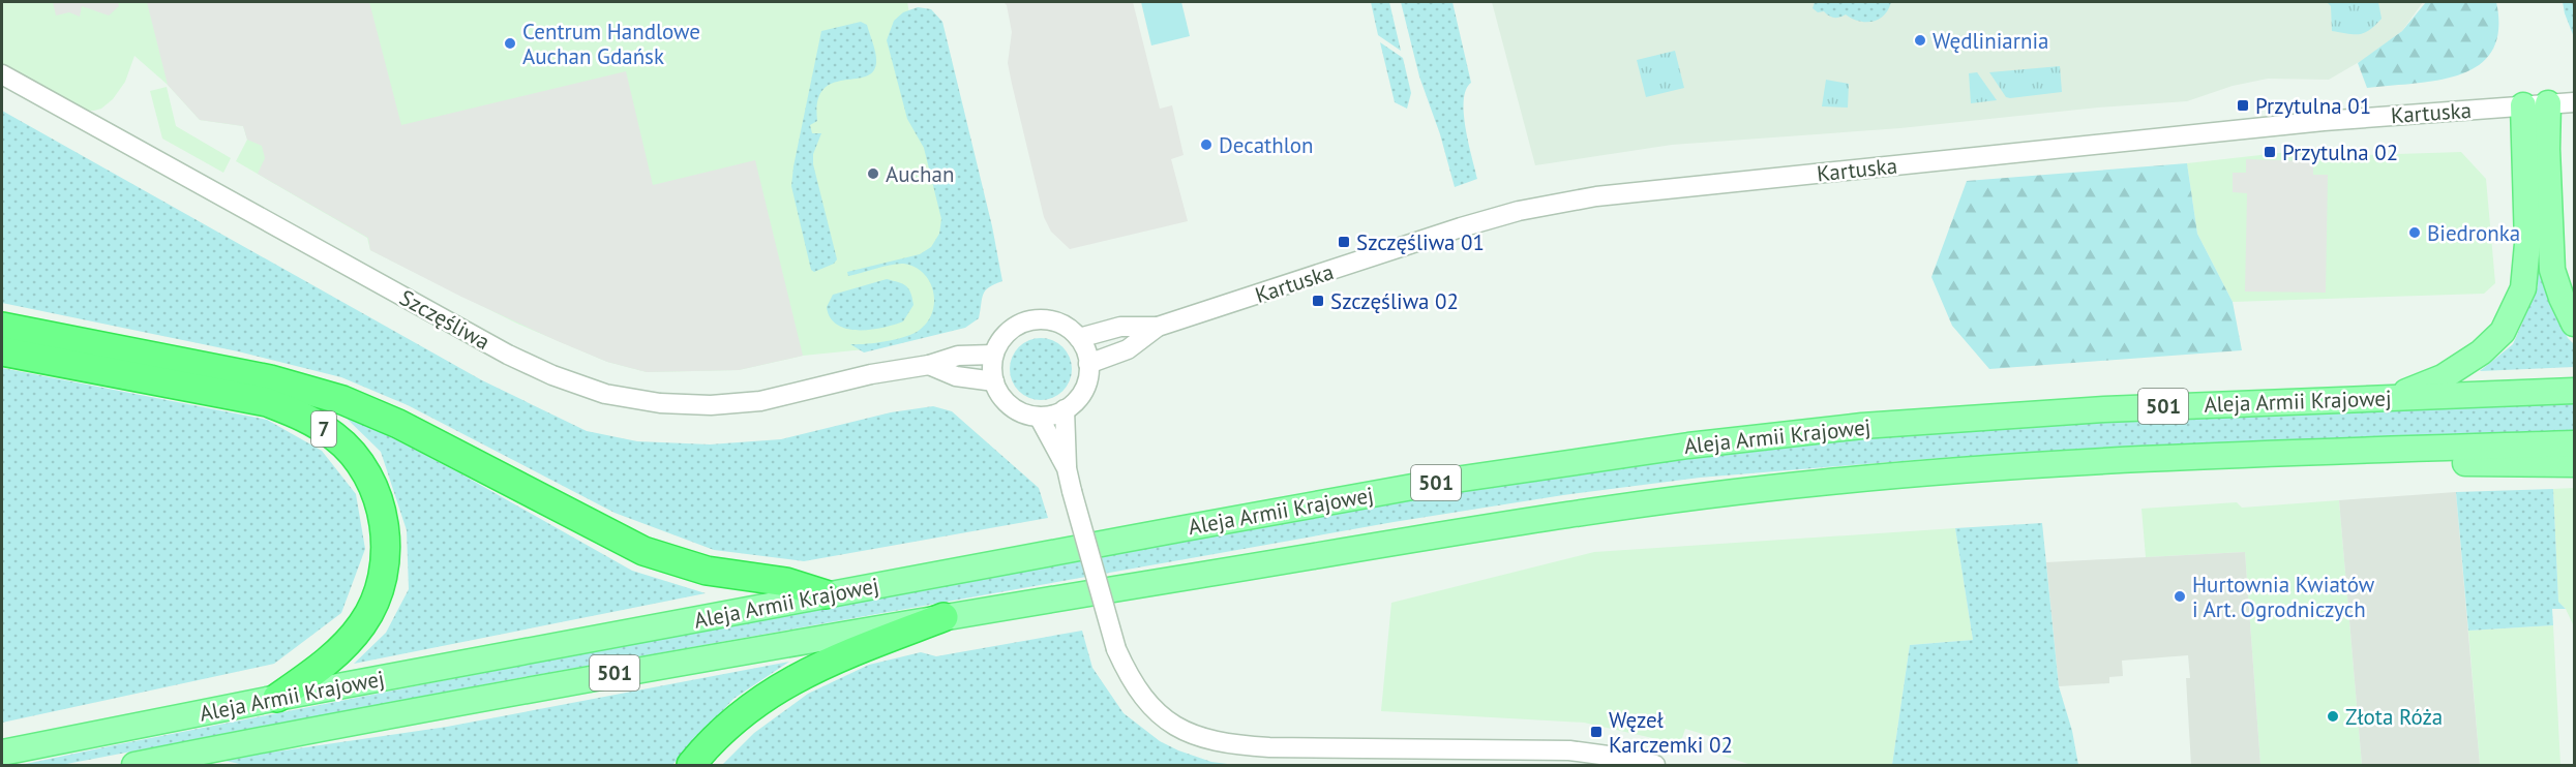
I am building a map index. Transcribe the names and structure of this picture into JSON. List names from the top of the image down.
{
  "streets": {
    "highway": ["7"],
    "main road": ["Aleja Armii Krajowej", "501"],
    "street": ["Kartuska", "Szczęśliwa"]
  },
  "crossings": [
    ["Kartuska", "Szczęśliwa"],
    ["Aleja Armii Krajowej", "7"]
  ],
  "places": {
    "other": [
      "Wędliniarnia",
      "Centrum Handlowe Auchan Gdańsk",
      "Decathlon",
      "Auchan",
      "Biedronka",
      "Hurtownia Kwiatów i Art. Ogrodniczych",
      "Złota Róża"
    ],
    "transit": [
      "Przytulna 01",
      "Przytulna 02",
      "Szczęśliwa 01",
      "Szczęśliwa 02",
      "Węzeł Karczemki 02"
    ]
  }
}
